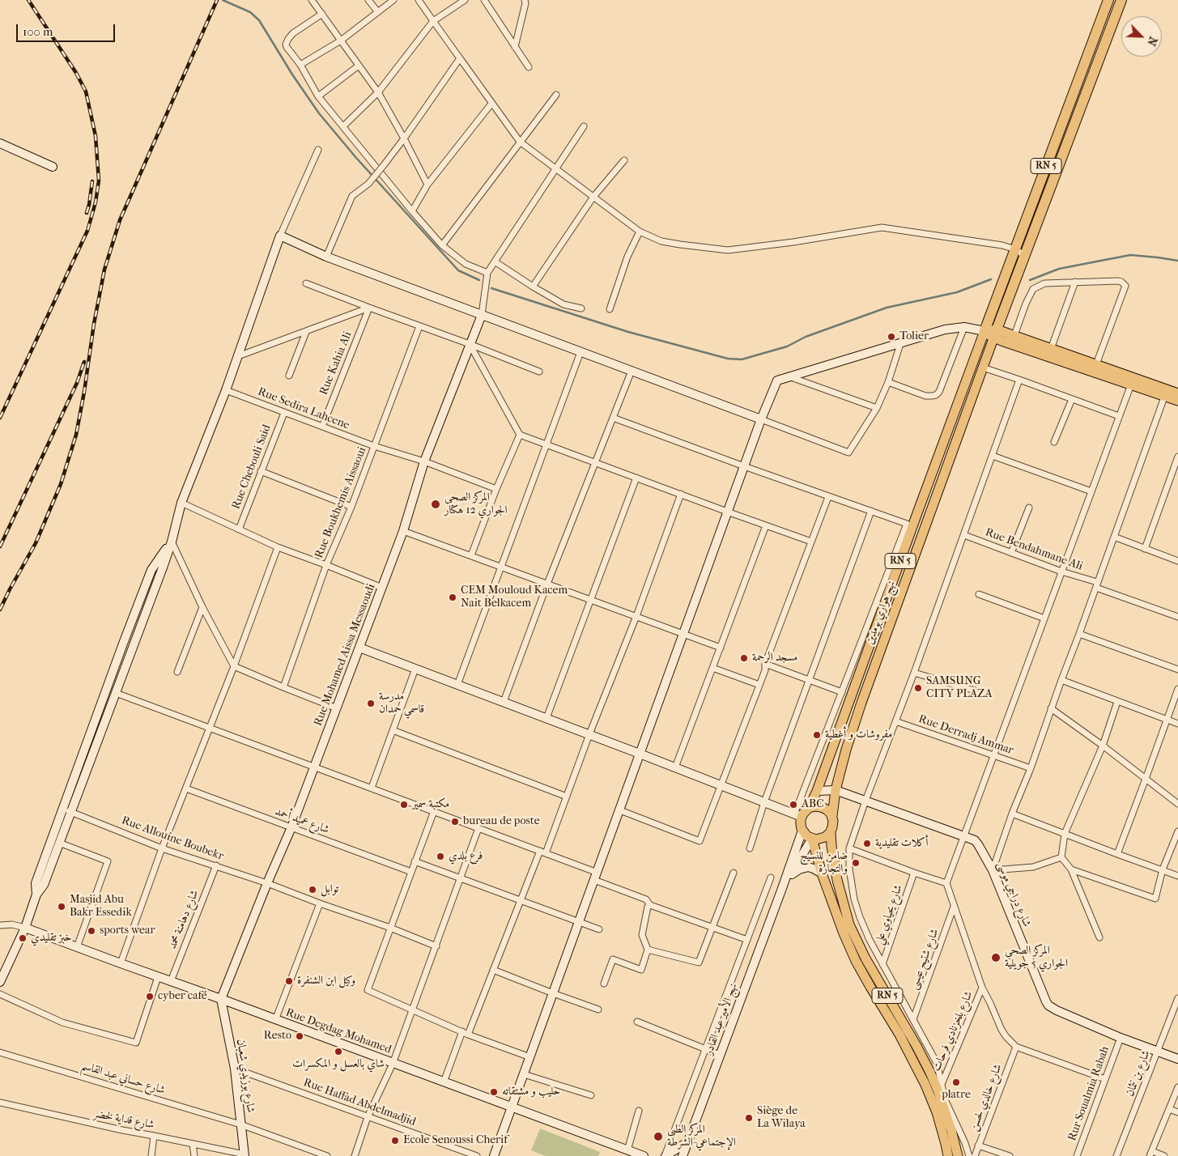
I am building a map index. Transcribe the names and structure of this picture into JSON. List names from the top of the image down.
{
  "streets": {
    "highway": ["RN 5"],
    "main road": ["نهج هواري بومدين"],
    "street": [
      "Rue Kahia Ali",
      "Rue Sedira Lahcene",
      "Rue Chebouli Said",
      "Rue Boukhemis Aissaoui",
      "Rue Bendahmane Ali",
      "Rue Mohamed Aissa Messaoudi",
      "Rue Derradj Ammar",
      "شارع عميد أحمد",
      "Rue Allouine Boubekr",
      "شارع دراجي موسى",
      "شارع يحياوي علي",
      "شارع دهامنة محمد",
      "شارع شتيح عيسى",
      "نهج الأمير عبد القادر",
      "Rue Degdag Mohamed",
      "شارع بلخزنادي فرحات",
      "شارع بن نثمان",
      "شارع بوزيدي شعبان",
      "شارع حساني عبد القاسم",
      "Rur Soualmia Rabah",
      "شارع خالدي لحسن",
      "Rue Haffad Abdelmadjid",
      "شارع قداية لخضر"
    ]
  },
  "crossings": [
    ["RN 5", "نهج هواري بومدين"],
    ["RN 5", "نهج الأمير عبد القادر"],
    ["Rue Kahia Ali", "Rue Sedira Lahcene"],
    ["Rue Sedira Lahcene", "Rue Chebouli Said"],
    ["Rue Sedira Lahcene", "Rue Boukhemis Aissaoui"],
    ["Rue Sedira Lahcene", "Rue Mohamed Aissa Messaoudi"],
    ["نهج هواري بومدين", "شارع دراجي موسى"],
    ["نهج هواري بومدين", "نهج الأمير عبد القادر"],
    ["Rue Mohamed Aissa Messaoudi", "شارع عميد أحمد"],
    ["Rue Mohamed Aissa Messaoudi", "Rue Allouine Boubekr"],
    ["Rue Mohamed Aissa Messaoudi", "Rue Degdag Mohamed"],
    ["Rue Mohamed Aissa Messaoudi", "شارع بوزيدي شعبان"],
    ["Rue Allouine Boubekr", "شارع دهامنة محمد"],
    ["شارع دراجي موسى", "شارع بن نثمان"],
    ["شارع دراجي موسى", "Rur Soualmia Rabah"],
    ["شارع دهامنة محمد", "Rue Degdag Mohamed"],
    ["Rue Degdag Mohamed", "شارع بوزيدي شعبان"],
    ["شارع بوزيدي شعبان", "شارع حساني عبد القاسم"],
    ["شارع بوزيدي شعبان", "Rue Haffad Abdelmadjid"],
    ["شارع بوزيدي شعبان", "شارع قداية لخضر"]
  ],
  "places": [
    "Tolier",
    "المركز الصحي الجواري 12 هكتار",
    "CEM Mouloud Kacem Nait Belkacem",
    "مسجد الرحمة",
    "SAMSUNG CITY PLAZA",
    "مدرسة قاسمي حمدان",
    "مفروشات و أغطية",
    "مكتبة سمير",
    "ABC",
    "bureau de poste",
    "أكلات تقليدية",
    "فرع بلدي",
    "ضامن للنسيج والتجارة",
    "توابل",
    "Masjid Abu Bakr Essedik",
    "sports wear",
    "خبز تقليدي",
    "المركز الصحي الجواري 5 جويلية",
    "وكيل ابن الشنفرة",
    "cyber café",
    "Resto",
    "شاي بالعسل و المكسرات",
    "platre",
    "حليب و مشتقاته",
    "Siège de La Wilaya",
    "المركز الطبي الإجتماعي-الشرطة",
    "Ecole Senoussi Cherif"
  ],
  "scale_bar": "100 m",
  "north": "bottom right"
}
